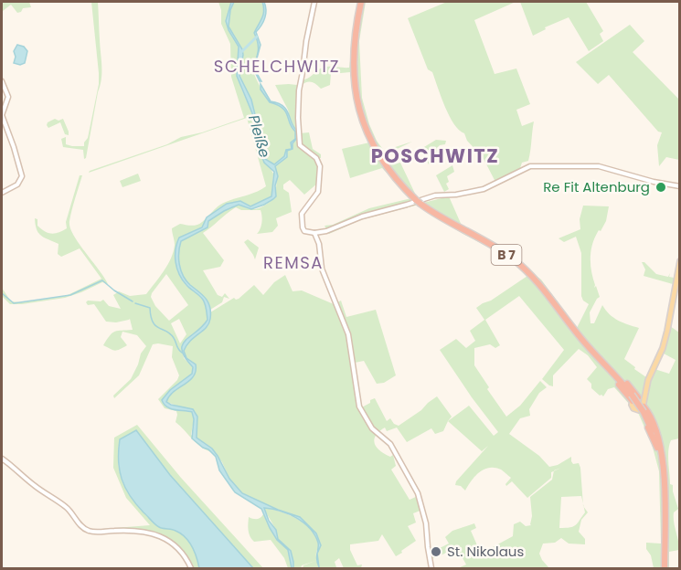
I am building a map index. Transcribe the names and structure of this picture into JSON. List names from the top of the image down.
{
  "streets": {
    "highway": ["B 7"]
  },
  "districts": ["SCHELCHWITZ", "POSCHWITZ", "REMSA"],
  "water": ["Pleiße"],
  "places": ["Re Fit Altenburg", "St. Nikolaus"]
}
